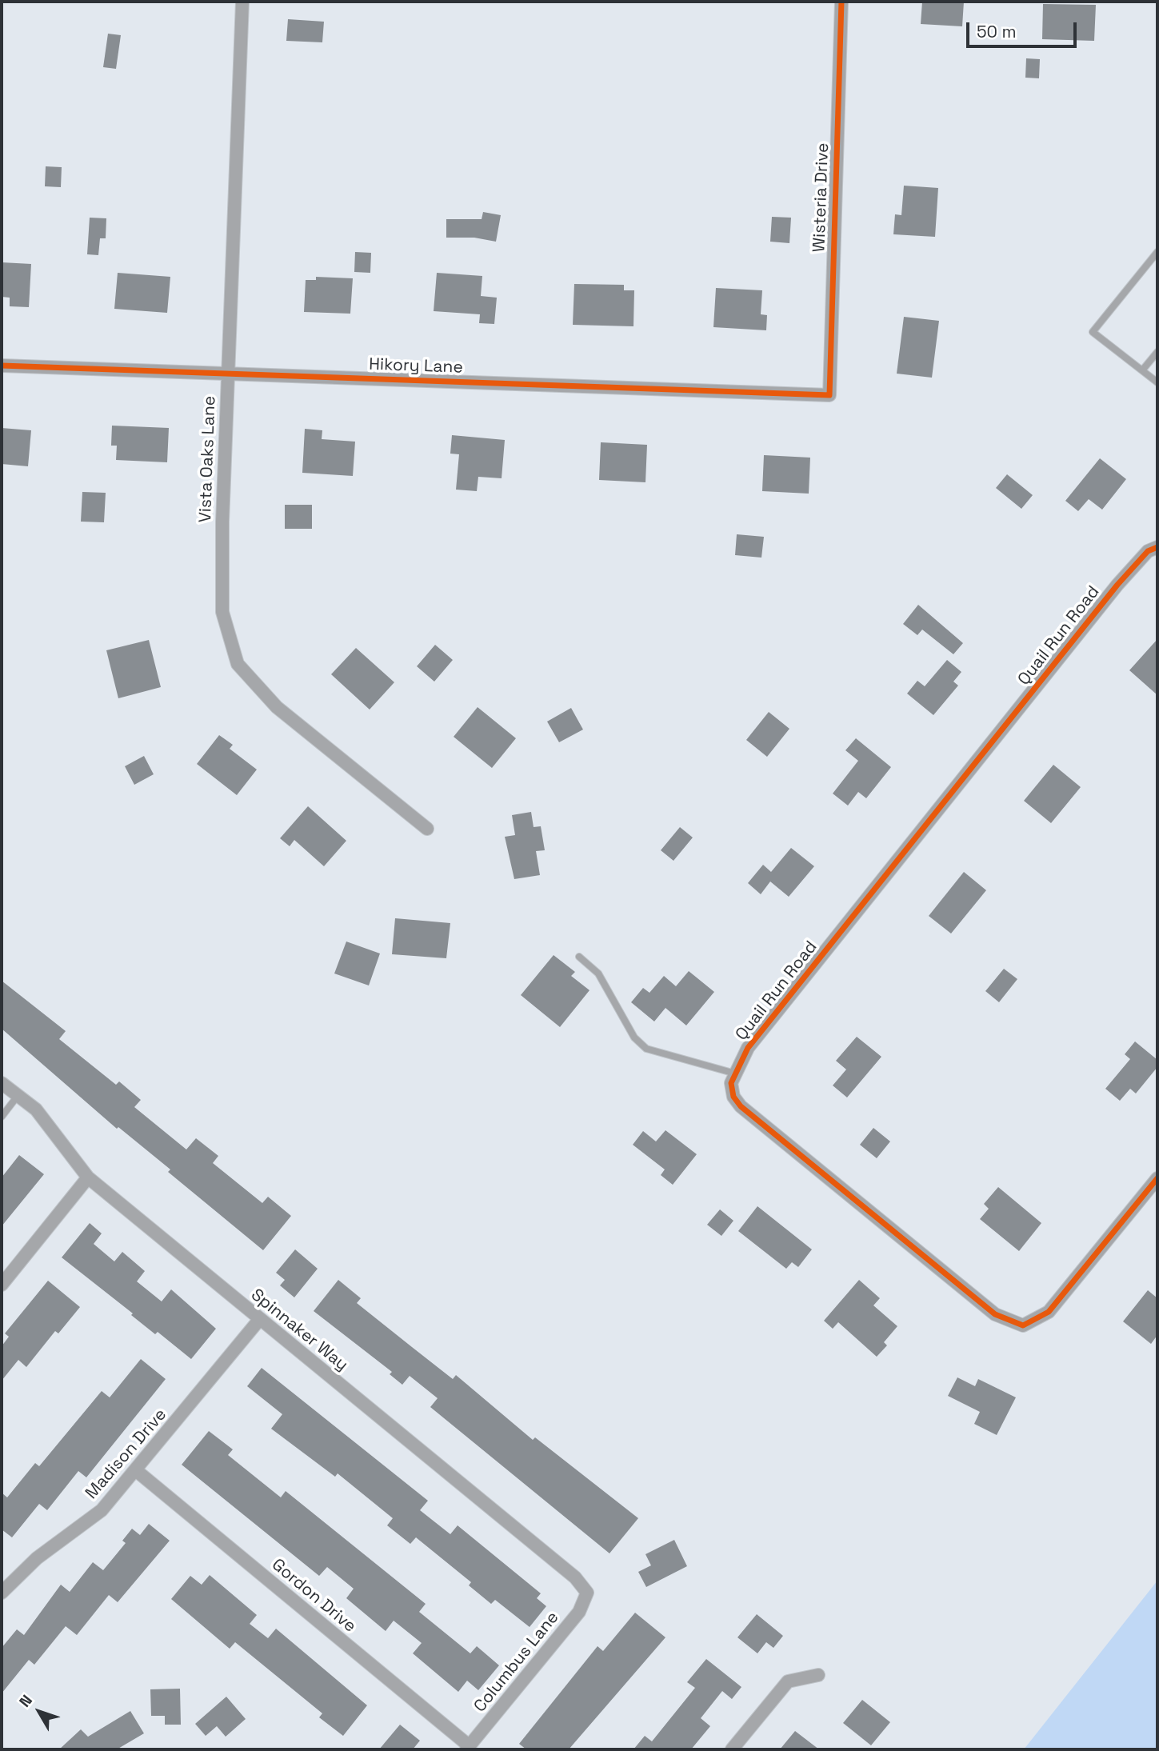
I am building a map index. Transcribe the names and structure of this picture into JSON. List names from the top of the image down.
{
  "streets": {
    "street": [
      "Wisteria Drive",
      "Hikory Lane",
      "Vista Oaks Lane",
      "Quail Run Road",
      "Spinnaker Way",
      "Madison Drive",
      "Gordon Drive",
      "Columbus Lane"
    ]
  },
  "crossings": [
    ["Wisteria Drive", "Hikory Lane"],
    ["Hikory Lane", "Vista Oaks Lane"],
    ["Spinnaker Way", "Madison Drive"],
    ["Spinnaker Way", "Columbus Lane"],
    ["Madison Drive", "Gordon Drive"],
    ["Gordon Drive", "Columbus Lane"]
  ],
  "scale_bar": "50 m",
  "north": "top left"
}
